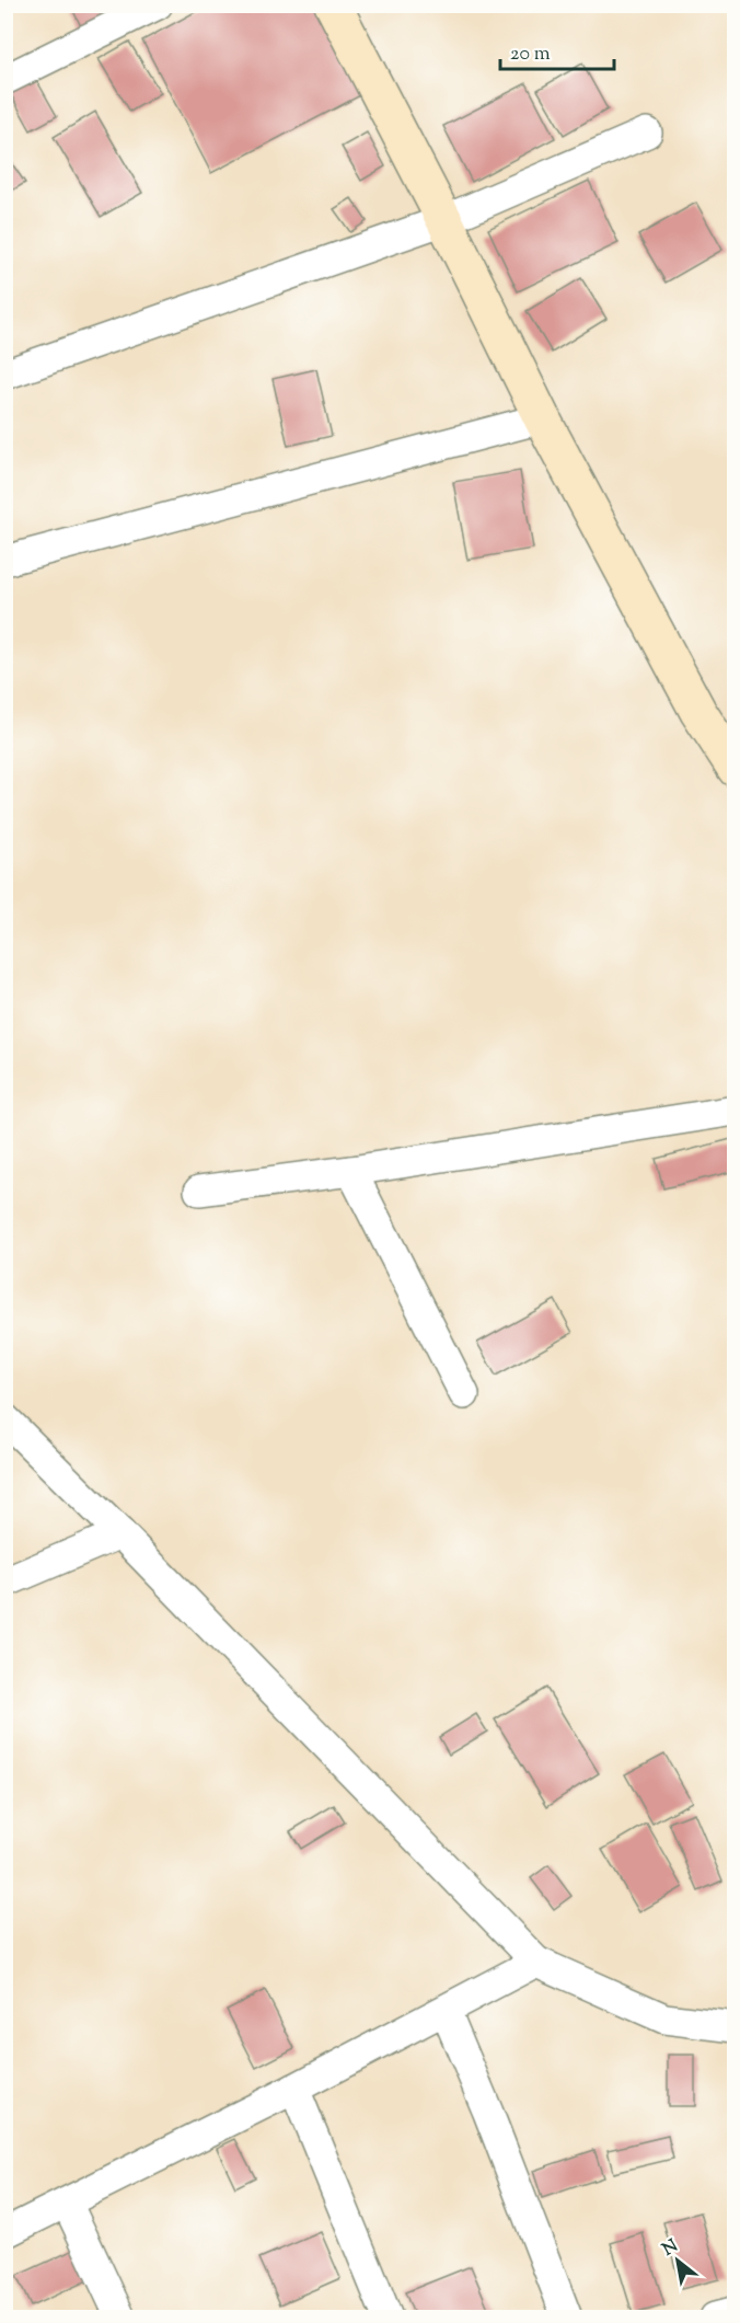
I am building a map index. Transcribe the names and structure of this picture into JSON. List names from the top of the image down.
{
  "scale_bar": "20 m",
  "north": "top left"
}
